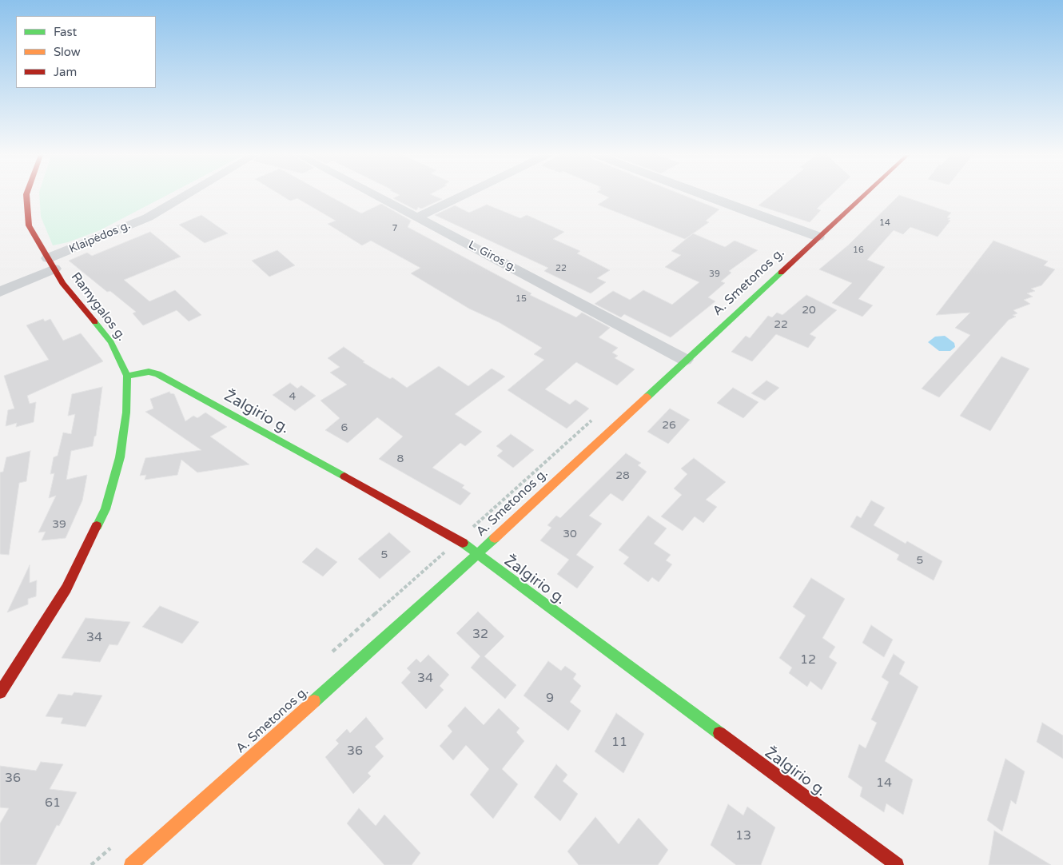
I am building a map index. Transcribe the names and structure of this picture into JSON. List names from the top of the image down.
{
  "streets": {
    "street": [
      "Klaipėdos g.",
      "L. Giros g.",
      "A. Smetonos g.",
      "Ramygalos g.",
      "Žalgirio g."
    ]
  },
  "crossings": [
    ["Klaipėdos g.", "Ramygalos g."],
    ["L. Giros g.", "A. Smetonos g."],
    ["A. Smetonos g.", "Žalgirio g."],
    ["Ramygalos g.", "Žalgirio g."]
  ],
  "house_numbers": [
    "14",
    "7",
    "16",
    "22",
    "39",
    "15",
    "20",
    "22",
    "4",
    "26",
    "6",
    "8",
    "28",
    "39",
    "30",
    "5",
    "5",
    "32",
    "34",
    "12",
    "34",
    "9",
    "11",
    "36",
    "36",
    "14",
    "61",
    "13"
  ],
  "legend": ["Fast", "Slow", "Jam"]
}
